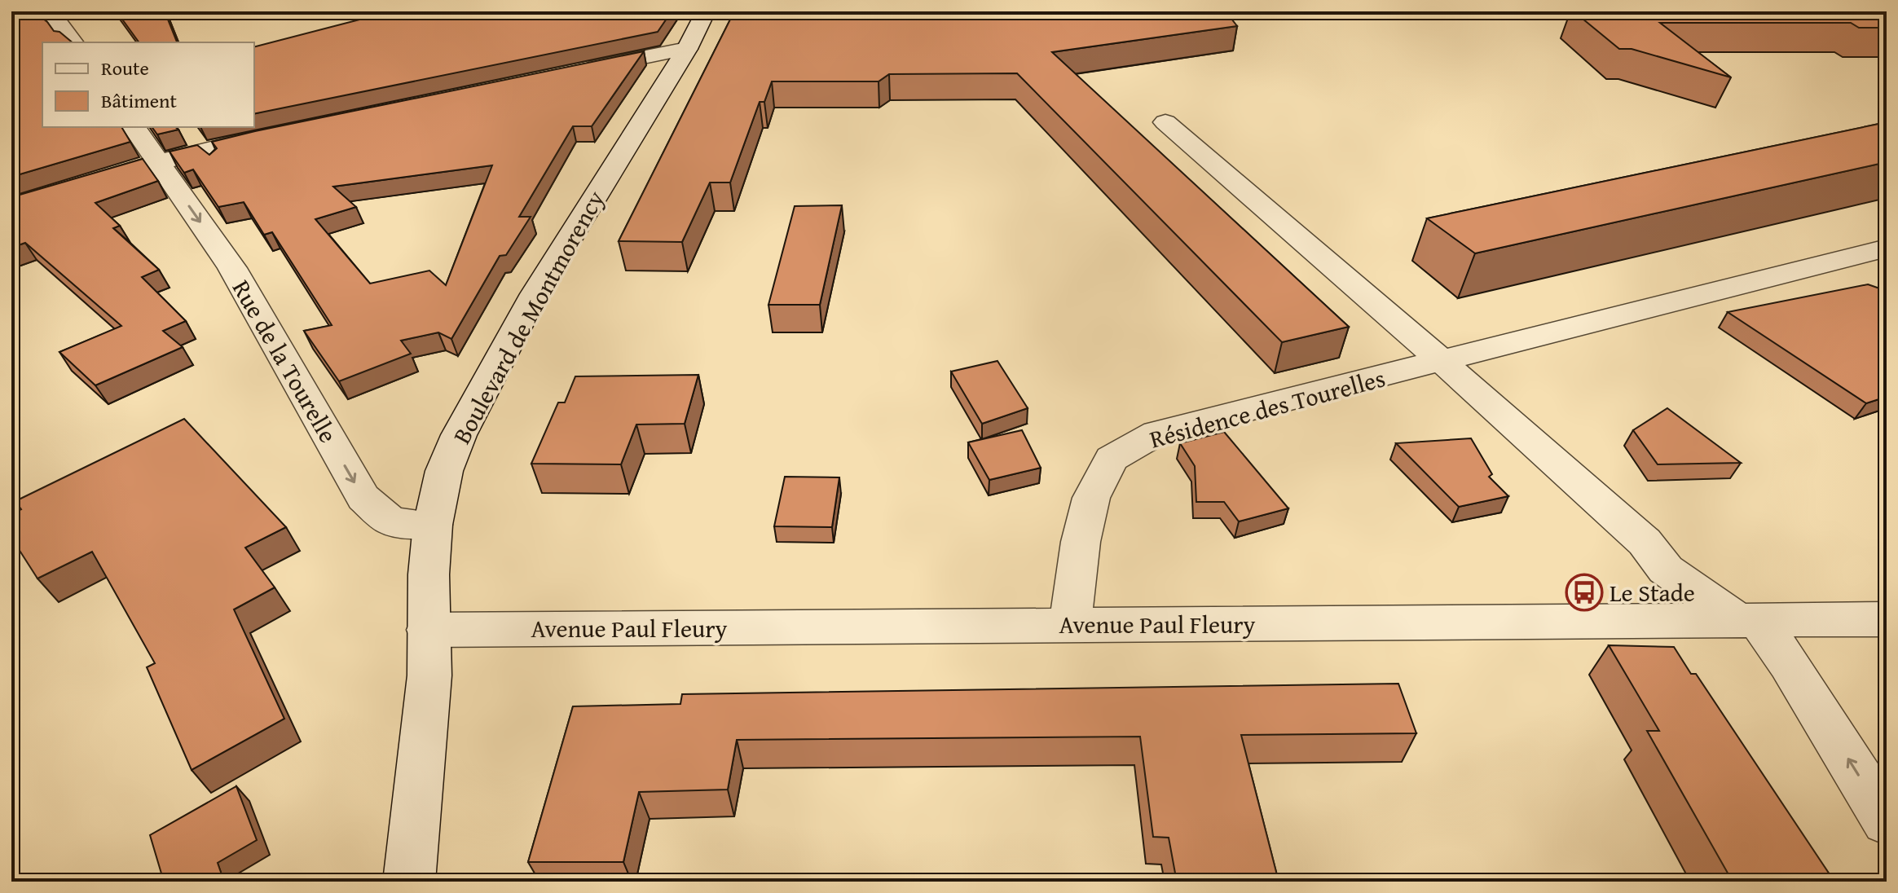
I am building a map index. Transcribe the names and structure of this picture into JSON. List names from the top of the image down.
{
  "streets": {
    "street": [
      "Boulevard de Montmorency",
      "Rue de la Tourelle",
      "Résidence des Tourelles",
      "Avenue Paul Fleury"
    ]
  },
  "crossings": [
    ["Boulevard de Montmorency", "Rue de la Tourelle"],
    ["Boulevard de Montmorency", "Avenue Paul Fleury"],
    ["Résidence des Tourelles", "Avenue Paul Fleury"]
  ],
  "one_way": ["Rue de la Tourelle"],
  "places": {
    "bus stop": ["Le Stade"]
  },
  "legend": ["Route", "Bâtiment"]
}
